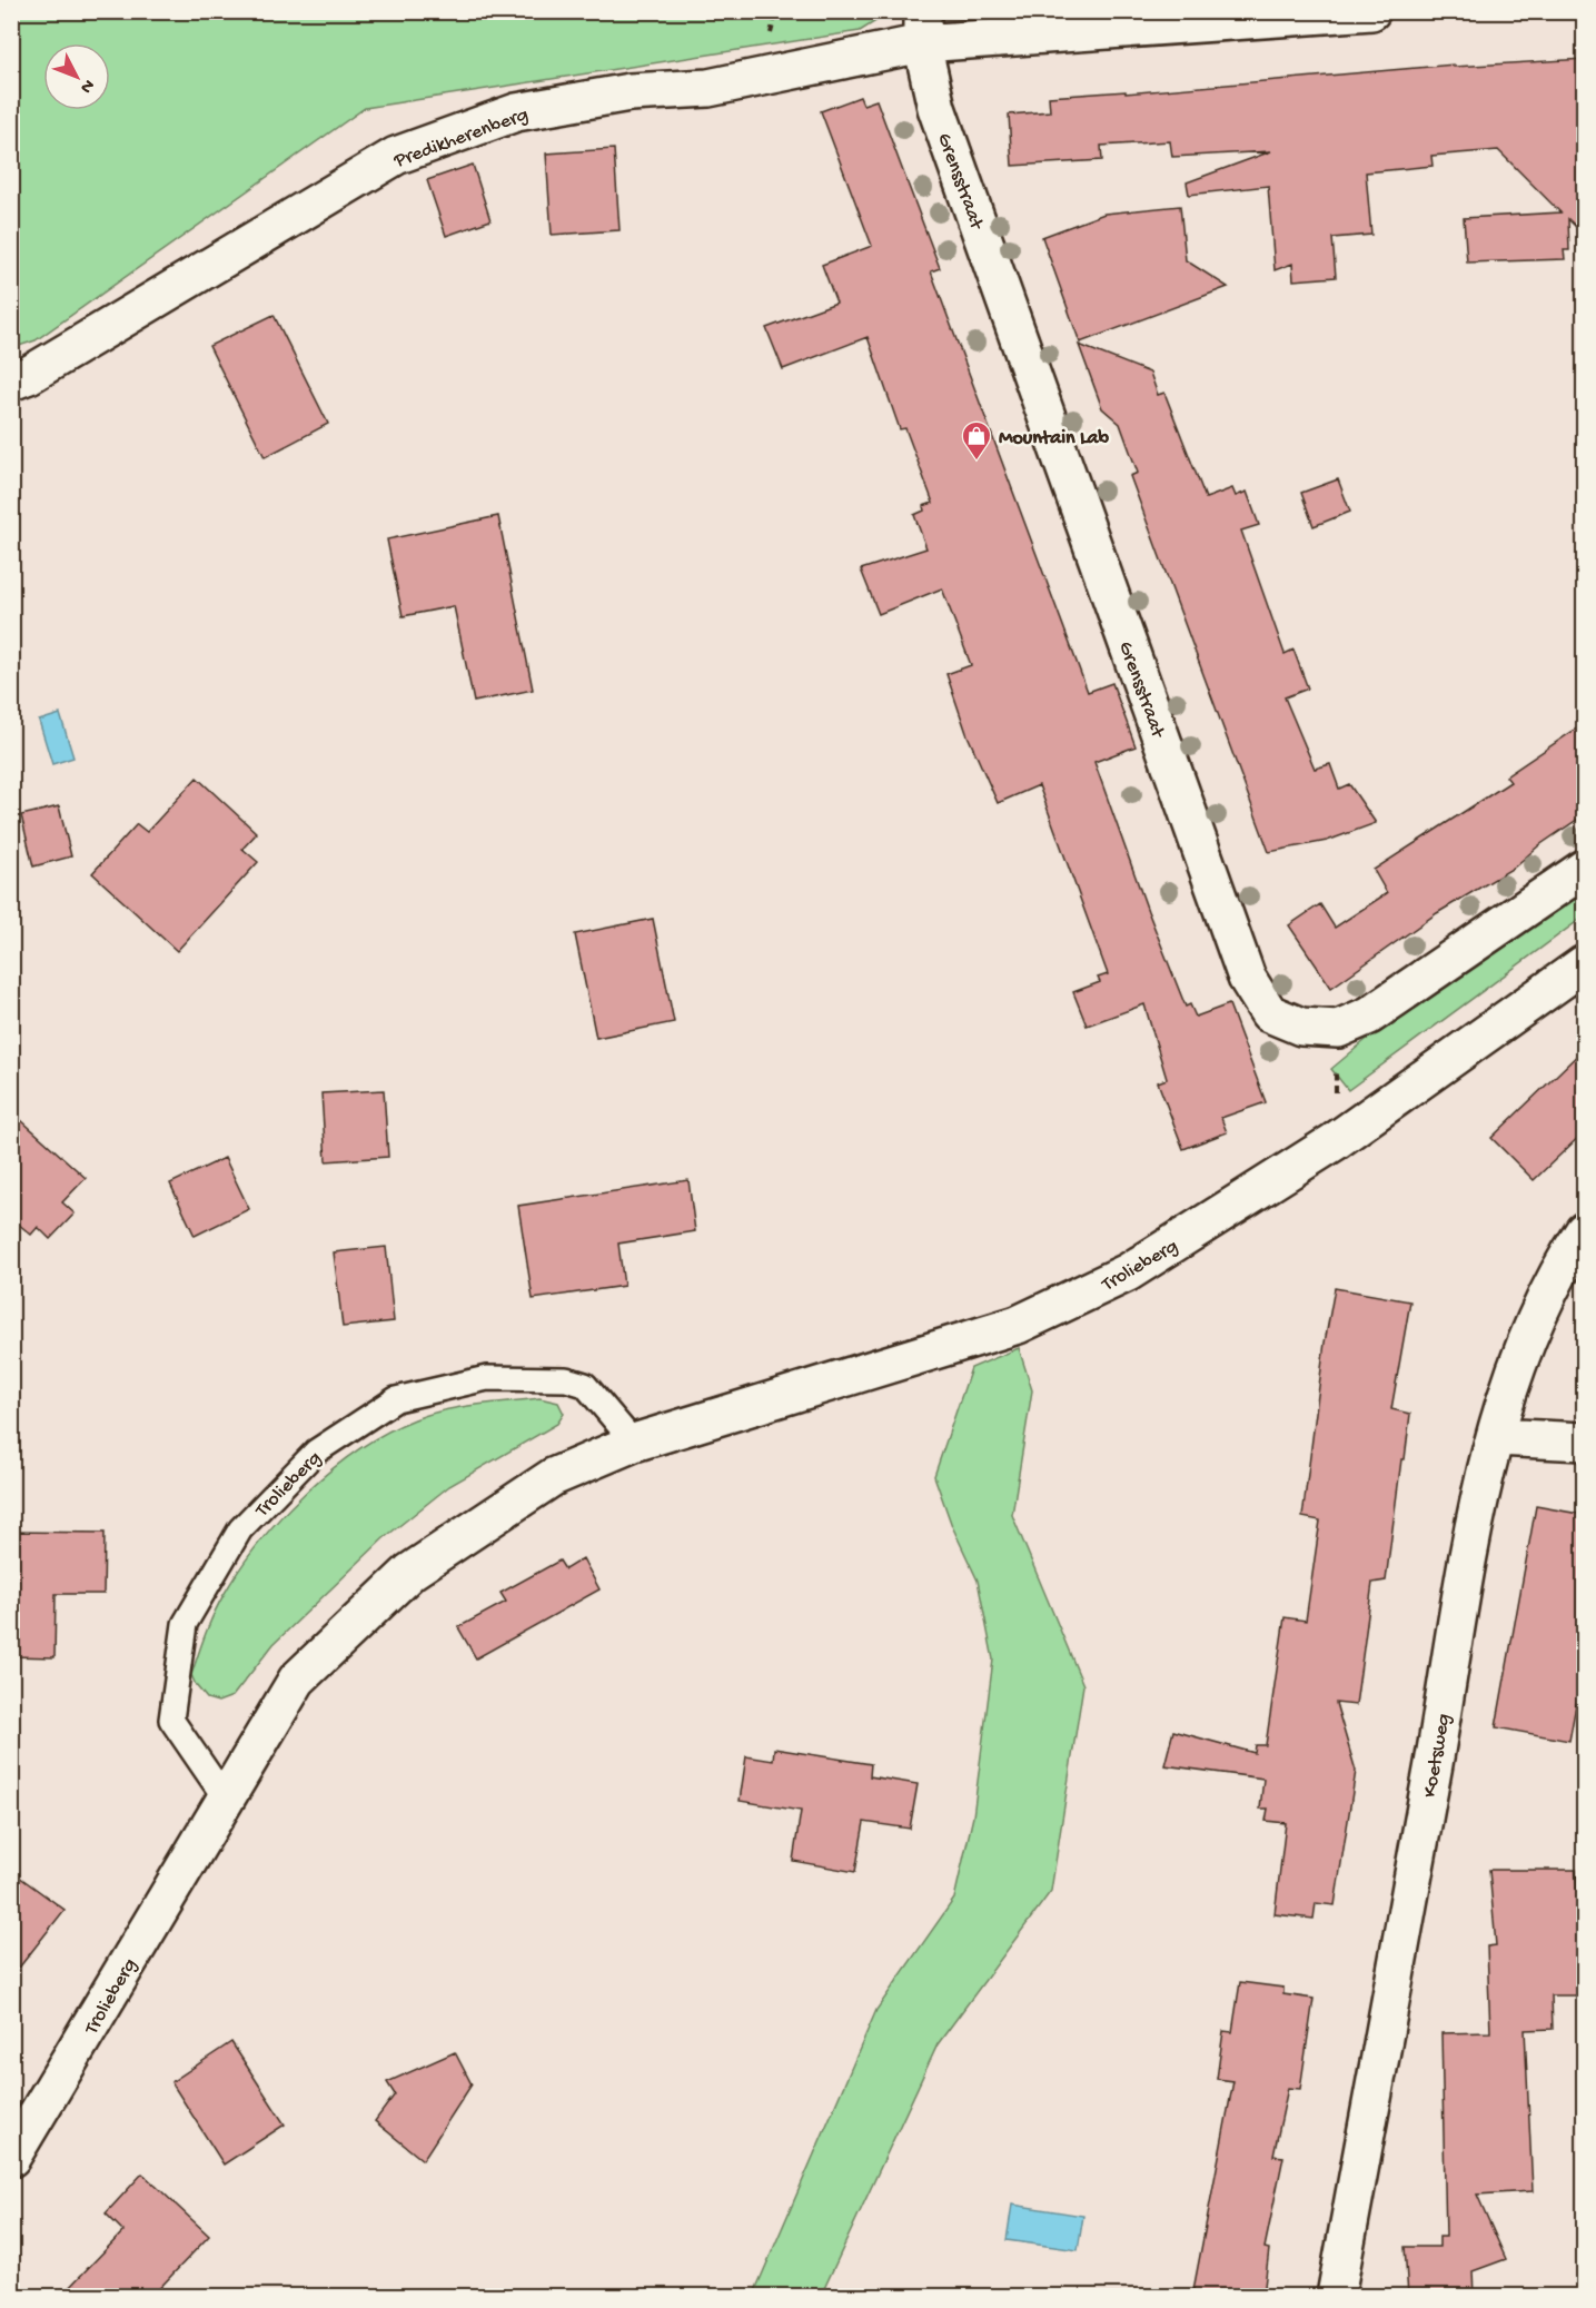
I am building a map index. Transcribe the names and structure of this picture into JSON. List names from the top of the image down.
{
  "streets": {
    "street": [
      "Predikherenberg",
      "Grensstraat",
      "Trolieberg",
      "Koetsweg"
    ]
  },
  "crossings": [
    ["Predikherenberg", "Grensstraat"]
  ],
  "places": {
    "shop": ["Mountain Lab"]
  },
  "north": "bottom right"
}
